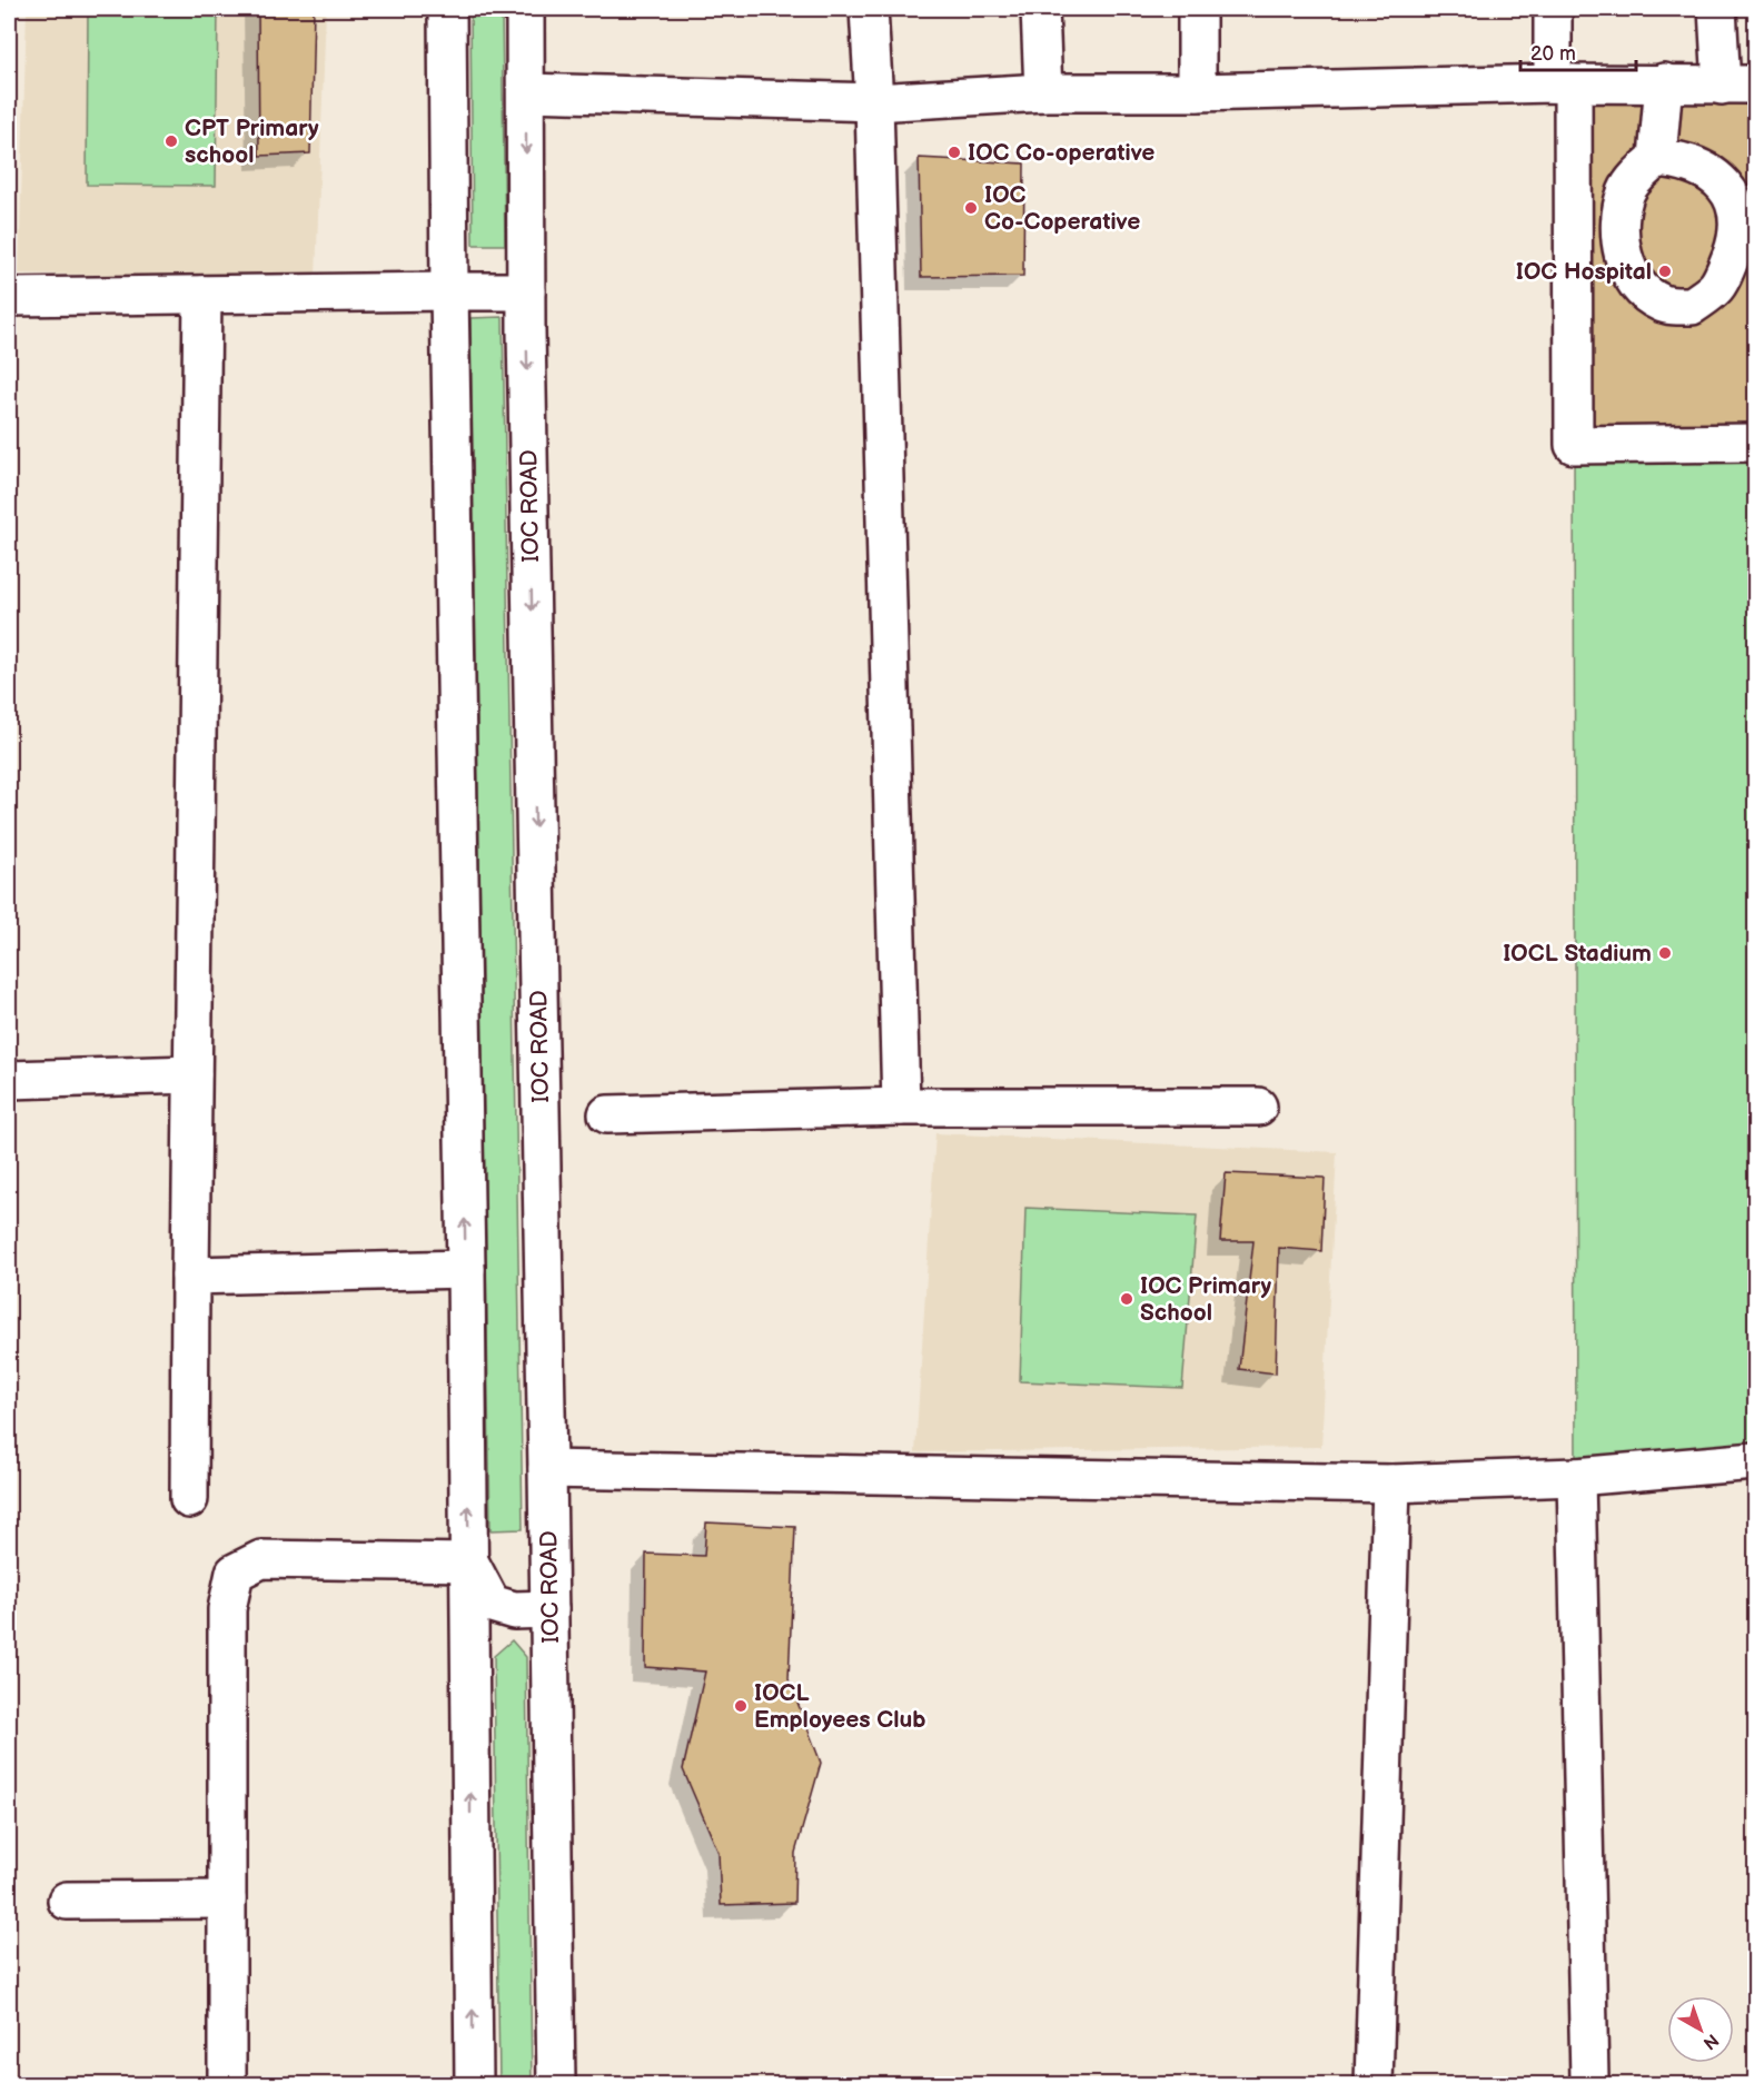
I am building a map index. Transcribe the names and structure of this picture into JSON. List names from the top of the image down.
{
  "streets": {
    "street": ["IOC ROAD"]
  },
  "places": [
    "CPT Primary school",
    "IOC Co-operative",
    "IOC Co-Coperative",
    "IOC Hospital",
    "IOCL Stadium",
    "IOC Primary School",
    "IOCL Employees Club"
  ],
  "scale_bar": "20 m",
  "north": "bottom right"
}
